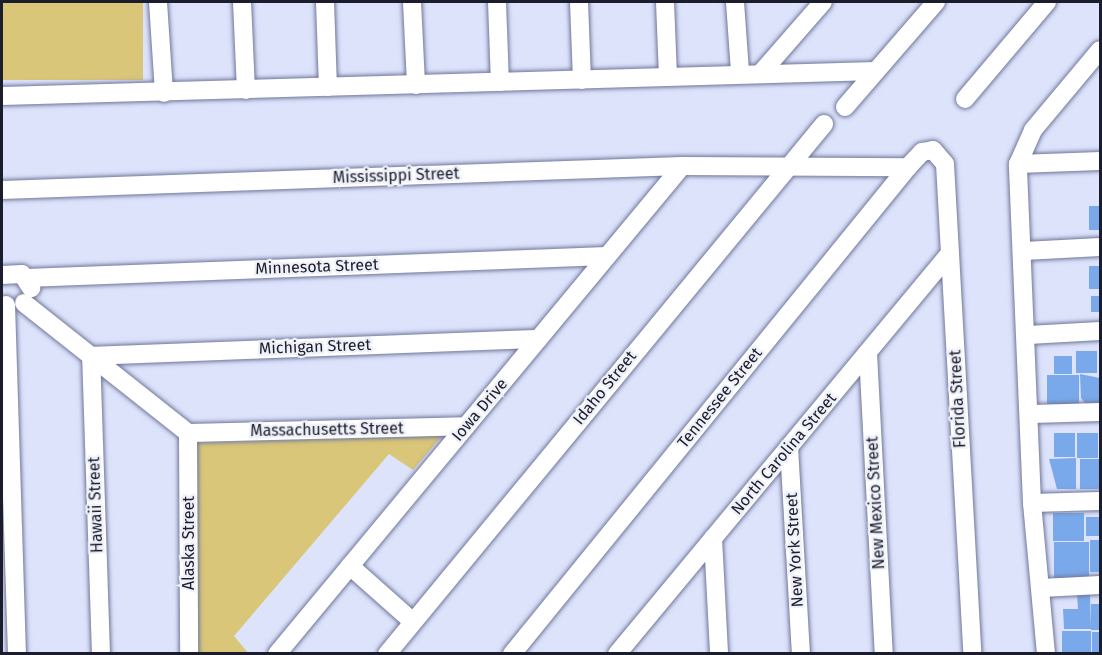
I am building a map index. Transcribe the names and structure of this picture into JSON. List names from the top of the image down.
{
  "streets": {
    "street": [
      "Mississippi Street",
      "Minnesota Street",
      "Michigan Street",
      "Idaho Street",
      "Tennessee Street",
      "Florida Street",
      "Iowa Drive",
      "Massachusetts Street",
      "North Carolina Street",
      "New Mexico Street",
      "Hawaii Street",
      "Alaska Street",
      "New York Street"
    ]
  },
  "crossings": [
    ["Mississippi Street", "Idaho Street"],
    ["Mississippi Street", "Tennessee Street"],
    ["Mississippi Street", "Iowa Drive"],
    ["Minnesota Street", "Iowa Drive"],
    ["Michigan Street", "Iowa Drive"],
    ["Michigan Street", "Hawaii Street"],
    ["Tennessee Street", "Florida Street"],
    ["Florida Street", "North Carolina Street"],
    ["Iowa Drive", "Massachusetts Street"],
    ["Massachusetts Street", "Alaska Street"],
    ["North Carolina Street", "New Mexico Street"],
    ["North Carolina Street", "New York Street"]
  ]
}
